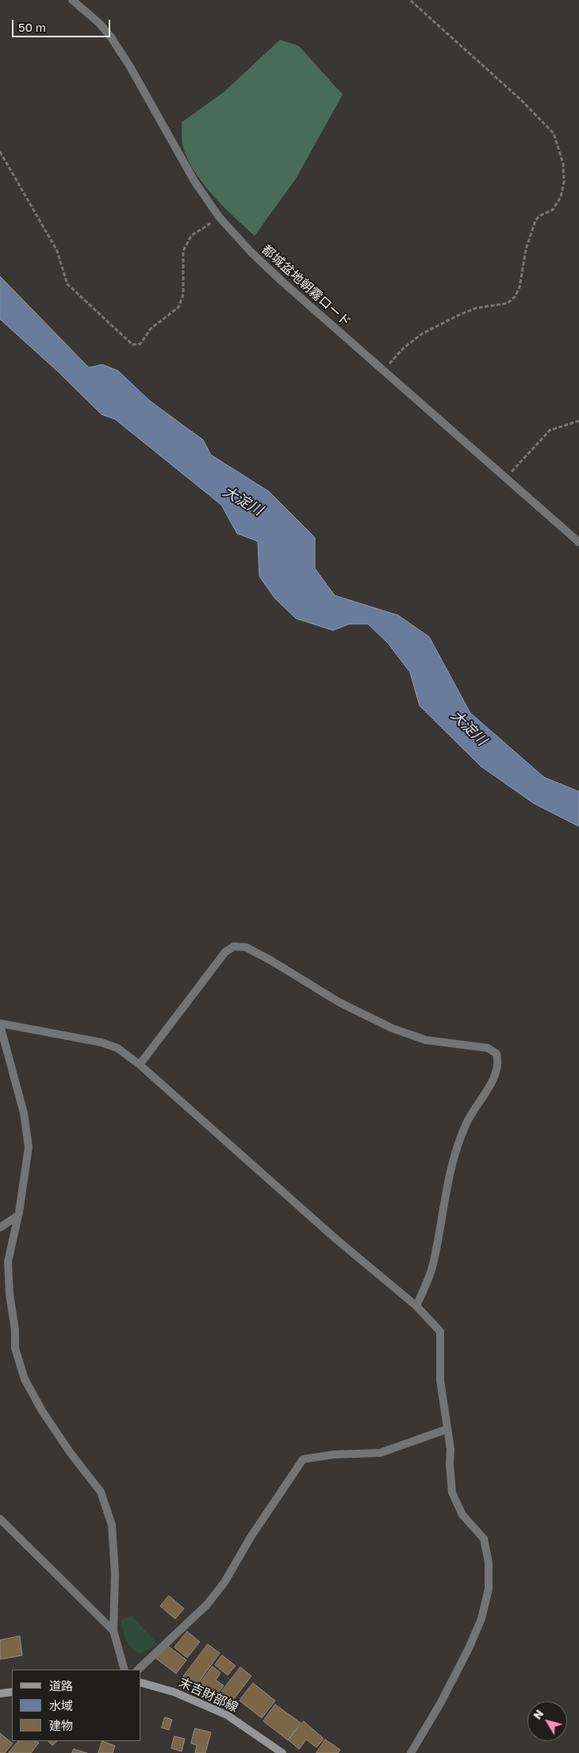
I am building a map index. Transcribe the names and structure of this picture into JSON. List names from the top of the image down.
{
  "streets": {
    "main road": ["末吉財部線"],
    "street": ["都城盆地朝霧ロード"]
  },
  "water": ["大淀川"],
  "legend": ["道路", "水域", "建物"],
  "scale_bar": "50 m",
  "north": "top left"
}
